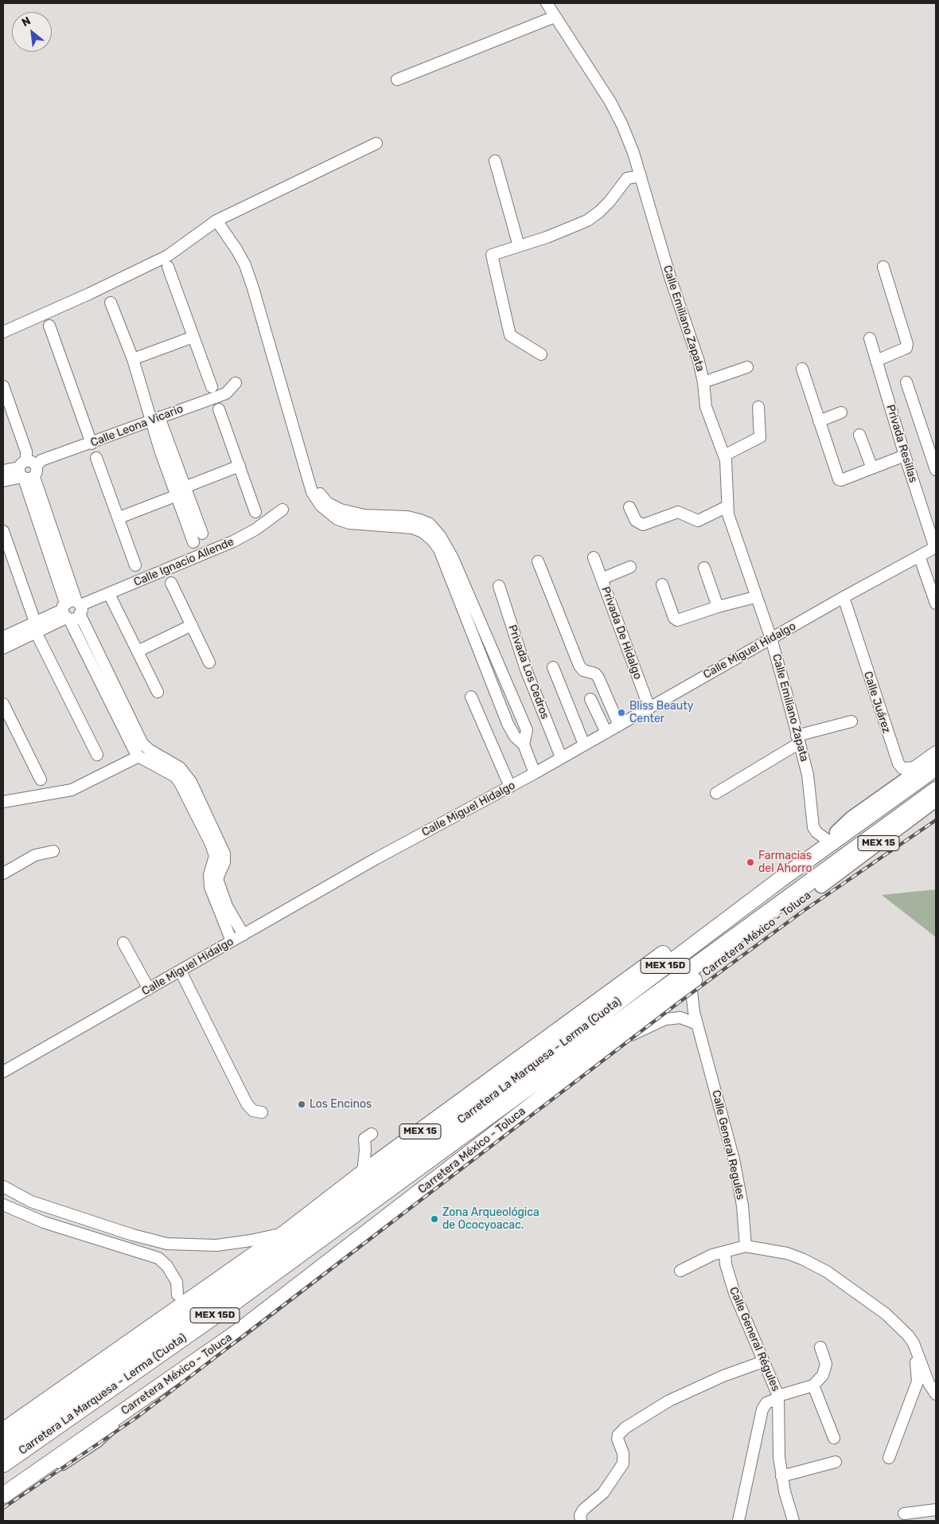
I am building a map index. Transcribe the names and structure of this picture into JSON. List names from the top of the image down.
{
  "streets": {
    "highway": [
      "MEX 15",
      "Carretera México - Toluca",
      "MEX 15D",
      "Carretera La Marquesa - Lerma (Cuota)"
    ],
    "street": [
      "Calle Emiliano Zapata",
      "Calle Leona Vicario",
      "Privada Resillas",
      "Calle Ignacio Allende",
      "Privada De Hidalgo",
      "Calle Miguel Hidalgo",
      "Privada Los Cedros",
      "Calle Juárez",
      "Calle General Regules",
      "Calle General Régules"
    ]
  },
  "crossings": [
    ["Calle Emiliano Zapata", "Calle Miguel Hidalgo"],
    ["Calle Emiliano Zapata", "MEX 15"],
    ["Privada Resillas", "Calle Miguel Hidalgo"],
    ["Privada De Hidalgo", "Calle Miguel Hidalgo"],
    ["Calle Miguel Hidalgo", "Privada Los Cedros"],
    ["Calle Miguel Hidalgo", "Calle Juárez"],
    ["Carretera México - Toluca", "Calle General Regules"]
  ],
  "places": [
    "Bliss Beauty Center",
    "Farmacias del Ahorro",
    "Los Encinos",
    "Zona Arqueológica de Ococyoacac."
  ],
  "north": "top left"
}
